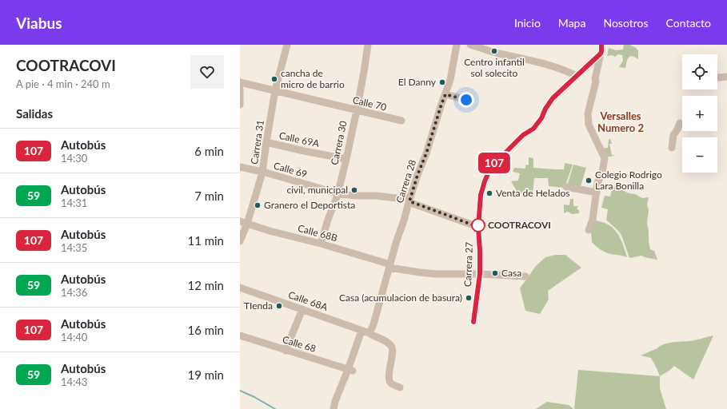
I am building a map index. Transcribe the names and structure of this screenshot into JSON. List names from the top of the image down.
{
  "streets": {
    "street": [
      "Calle 70",
      "Calle 69A",
      "Carrera 31",
      "Carrera 30",
      "Calle 69",
      "Carrera 28",
      "Calle 68B",
      "Carrera 27",
      "Calle 68A",
      "Calle 68"
    ]
  },
  "crossings": [
    ["Calle 70", "Carrera 31"],
    ["Calle 70", "Carrera 30"],
    ["Calle 69A", "Carrera 31"],
    ["Calle 69A", "Carrera 30"],
    ["Carrera 31", "Calle 69"],
    ["Carrera 31", "Calle 68B"],
    ["Carrera 30", "Calle 69"],
    ["Carrera 30", "Calle 68B"],
    ["Calle 69", "Carrera 28"],
    ["Calle 69", "Carrera 27"],
    ["Carrera 28", "Calle 68B"],
    ["Carrera 28", "Calle 68A"],
    ["Calle 68B", "Carrera 27"]
  ],
  "districts": ["Versalles Numero 2"],
  "places": [
    "Centro infantil sol solecito",
    "cancha de micro de barrio",
    "El Danny",
    "Colegio Rodrigo Lara Bonilla",
    "civil, municipal",
    "Venta de Helados",
    "Granero el Deportista",
    "COOTRACOVI",
    "Casa",
    "Casa (acumulacion de basura)",
    "TIenda"
  ],
  "lines": ["bus line 107"],
  "page": {
    "header": "Viabus",
    "nav": [
      "Inicio",
      "Mapa",
      "Nosotros",
      "Contacto"
    ],
    "heading": [
      ["COOTRACOVI", "A pie · 4 min · 240 m"],
      "Salidas"
    ],
    "on_map": "107",
    "map_buttons": ["+", "−"],
    "list": [
      {
        "mark": "107",
        "name": "Autobús",
        "note": "14:30",
        "value": "6 min"
      },
      {
        "mark": "59",
        "name": "Autobús",
        "note": "14:31",
        "value": "7 min"
      },
      {
        "mark": "107",
        "name": "Autobús",
        "note": "14:35",
        "value": "11 min"
      },
      {
        "mark": "59",
        "name": "Autobús",
        "note": "14:36",
        "value": "12 min"
      },
      {
        "mark": "107",
        "name": "Autobús",
        "note": "14:40",
        "value": "16 min"
      },
      {
        "mark": "59",
        "name": "Autobús",
        "note": "14:43",
        "value": "19 min"
      }
    ]
  }
}
